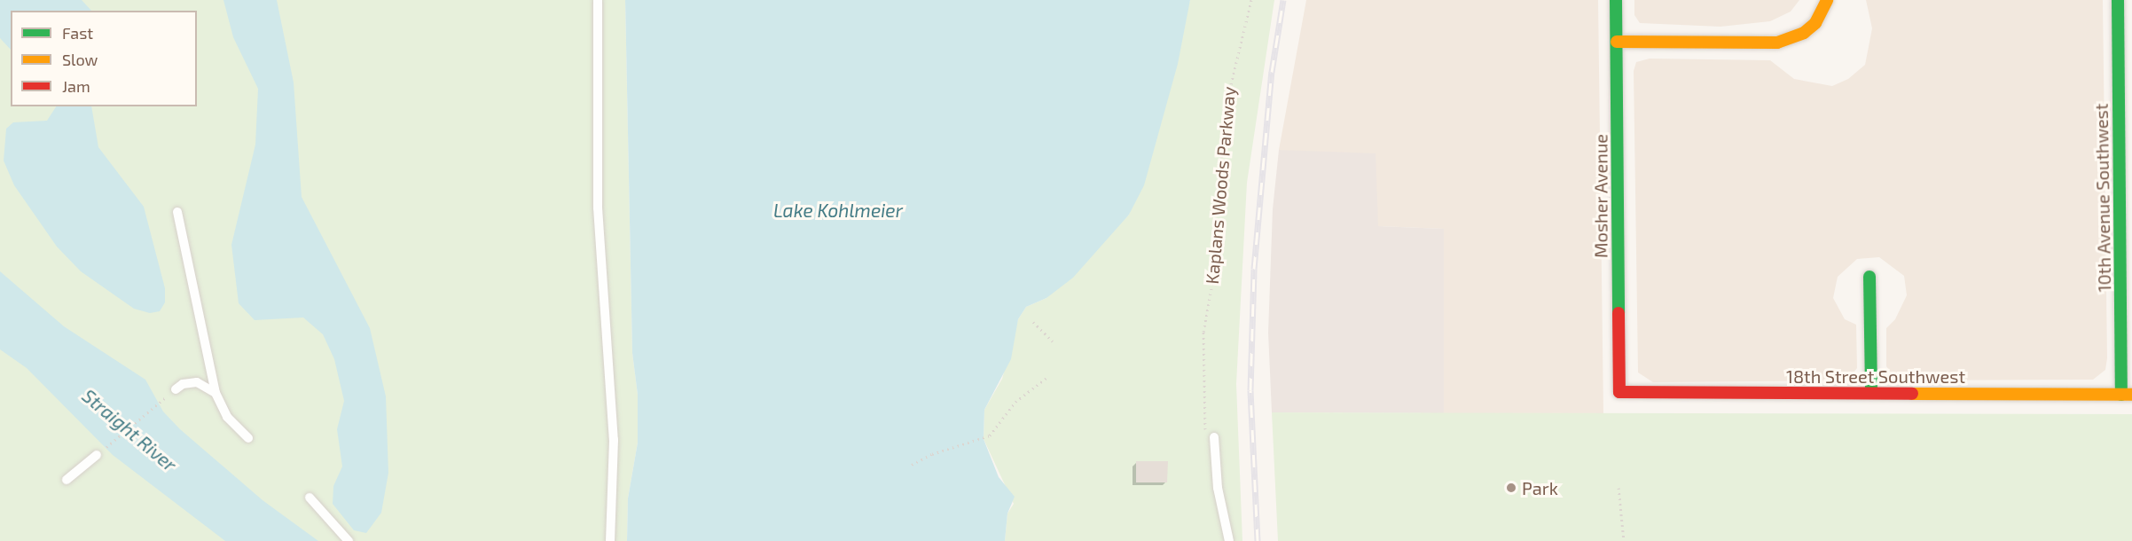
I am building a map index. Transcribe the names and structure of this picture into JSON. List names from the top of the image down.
{
  "streets": {
    "street": ["Mosher Avenue", "10th Avenue Southwest", "18th Street Southwest"],
    "path": ["Kaplans Woods Parkway"]
  },
  "crossings": [
    ["Mosher Avenue", "18th Street Southwest"],
    ["10th Avenue Southwest", "18th Street Southwest"]
  ],
  "water": ["Lake Kohlmeier", "Straight River"],
  "places": ["Park"],
  "legend": ["Fast", "Slow", "Jam"]
}
